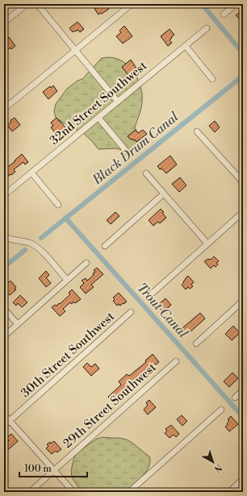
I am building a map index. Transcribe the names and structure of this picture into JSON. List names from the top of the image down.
{
  "streets": {
    "street": ["32nd Street Southwest", "30th Street Southwest", "29th Street Southwest"]
  },
  "water": ["Black Drum Canal", "Trout Canal"],
  "scale_bar": "100 m",
  "north": "bottom right"
}
